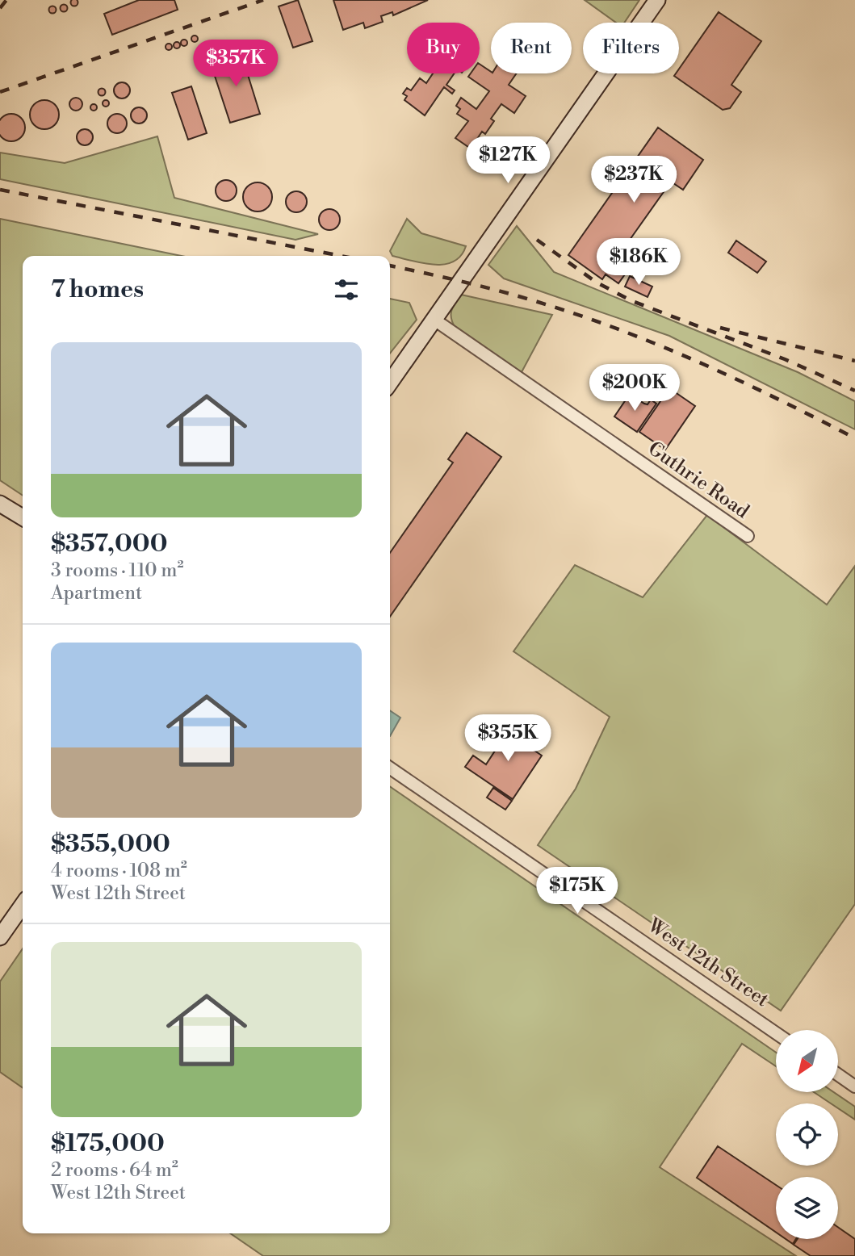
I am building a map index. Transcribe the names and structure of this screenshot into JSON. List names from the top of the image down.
{
  "streets": {
    "street": ["Guthrie Road", "West 12th Street"]
  },
  "north": "bottom left",
  "page": {
    "chip": ["Buy", "Rent", "Filters"],
    "price": [
      "$357K",
      "$127K",
      "$237K",
      "$186K",
      "$200K",
      "$355K",
      "$175K"
    ],
    "heading": "7 homes",
    "list": [
      {
        "name": "$357,000",
        "note": "3 rooms · 110 m² · Apartment"
      },
      {
        "name": "$355,000",
        "note": "4 rooms · 108 m² · West 12th Street"
      },
      {
        "name": "$175,000",
        "note": "2 rooms · 64 m² · West 12th Street"
      }
    ]
  }
}
